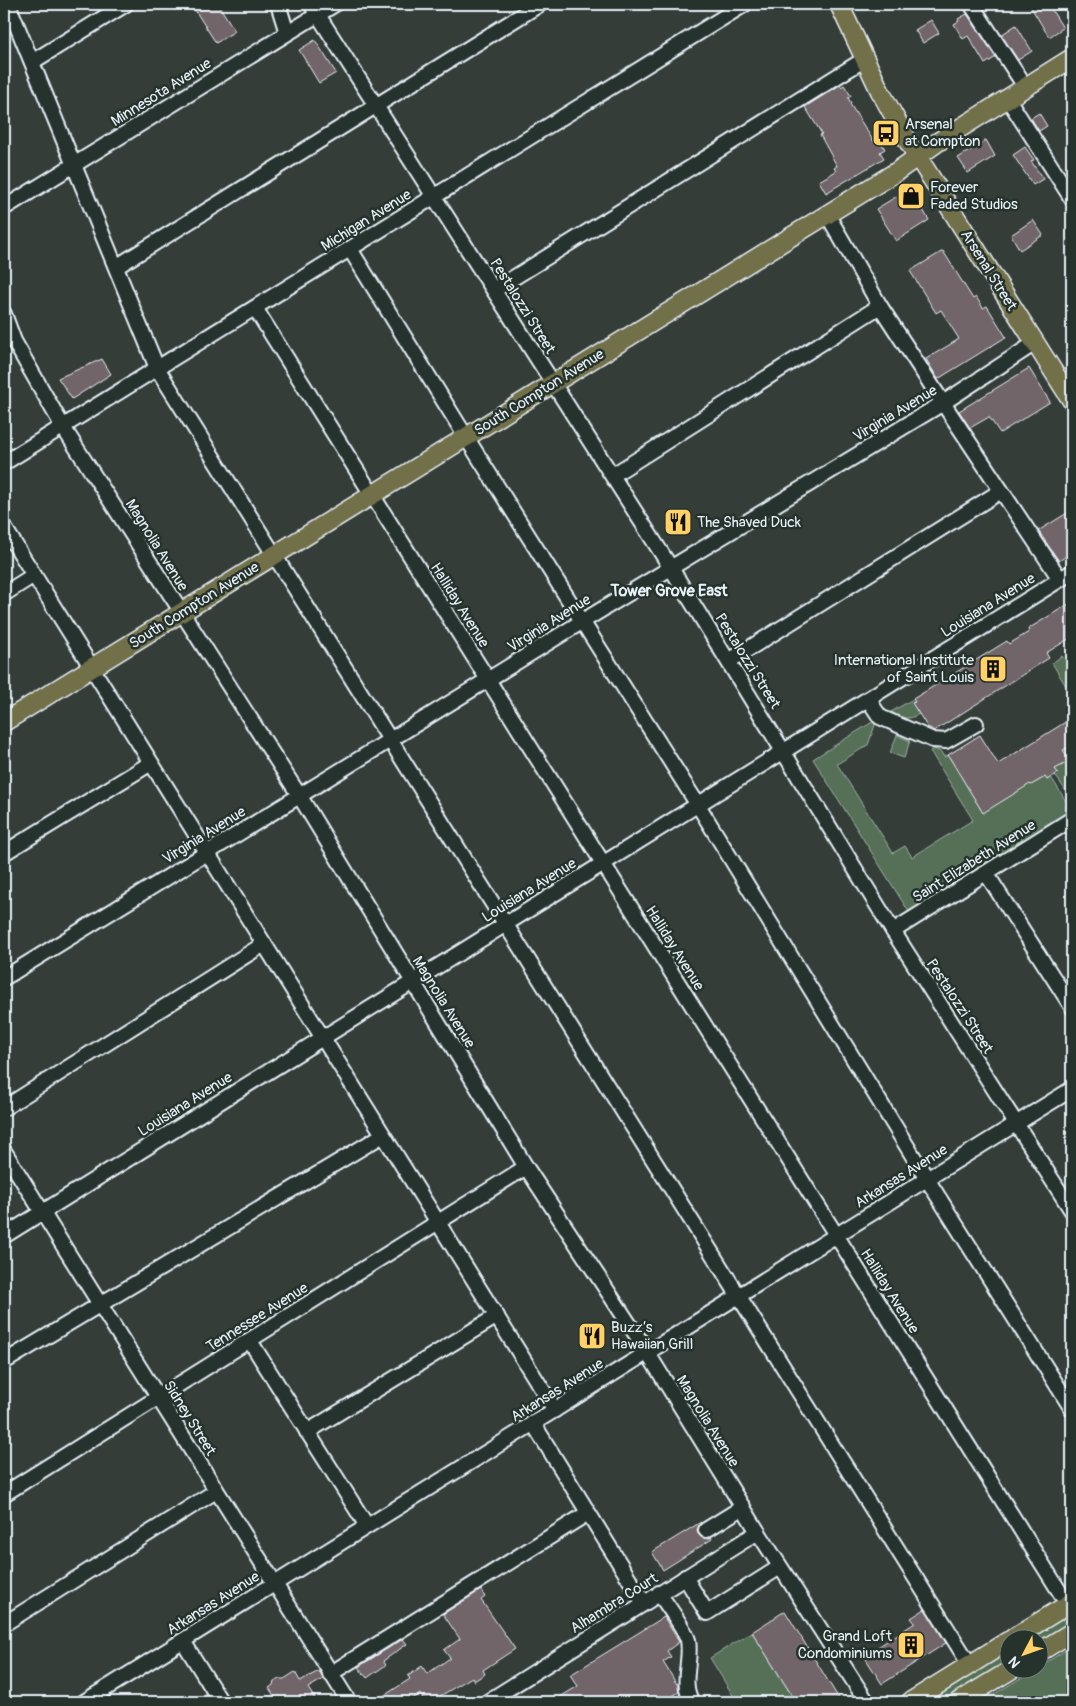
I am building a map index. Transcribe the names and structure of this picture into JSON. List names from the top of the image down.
{
  "streets": {
    "main road": ["Arsenal Street", "South Compton Avenue"],
    "street": [
      "Minnesota Avenue",
      "Michigan Avenue",
      "Pestalozzi Street",
      "Virginia Avenue",
      "Magnolia Avenue",
      "Halliday Avenue",
      "Louisiana Avenue",
      "Saint Elizabeth Avenue",
      "Arkansas Avenue",
      "Tennessee Avenue",
      "Sidney Street",
      "Alhambra Court"
    ]
  },
  "crossings": [
    ["Minnesota Avenue", "Pestalozzi Street"],
    ["Michigan Avenue", "Pestalozzi Street"],
    ["Michigan Avenue", "Magnolia Avenue"],
    ["Michigan Avenue", "Halliday Avenue"],
    ["Arsenal Street", "South Compton Avenue"],
    ["Arsenal Street", "Virginia Avenue"],
    ["Pestalozzi Street", "South Compton Avenue"],
    ["Pestalozzi Street", "Virginia Avenue"],
    ["Pestalozzi Street", "Louisiana Avenue"],
    ["Pestalozzi Street", "Saint Elizabeth Avenue"],
    ["Pestalozzi Street", "Arkansas Avenue"],
    ["South Compton Avenue", "Magnolia Avenue"],
    ["South Compton Avenue", "Halliday Avenue"],
    ["Virginia Avenue", "Magnolia Avenue"],
    ["Virginia Avenue", "Halliday Avenue"],
    ["Magnolia Avenue", "Louisiana Avenue"],
    ["Magnolia Avenue", "Arkansas Avenue"],
    ["Magnolia Avenue", "Tennessee Avenue"],
    ["Magnolia Avenue", "Alhambra Court"],
    ["Halliday Avenue", "Louisiana Avenue"],
    ["Halliday Avenue", "Arkansas Avenue"],
    ["Louisiana Avenue", "Sidney Street"],
    ["Arkansas Avenue", "Sidney Street"],
    ["Tennessee Avenue", "Sidney Street"]
  ],
  "districts": ["Tower Grove East"],
  "places": {
    "bus stop": ["Arsenal at Compton"],
    "shop": ["Forever Faded Studios"],
    "restaurant": ["The Shaved Duck", "Buzz’s Hawaiian Grill"],
    "building": ["International Institute of Saint Louis", "Grand Loft Condominiums"]
  },
  "north": "bottom left"
}
